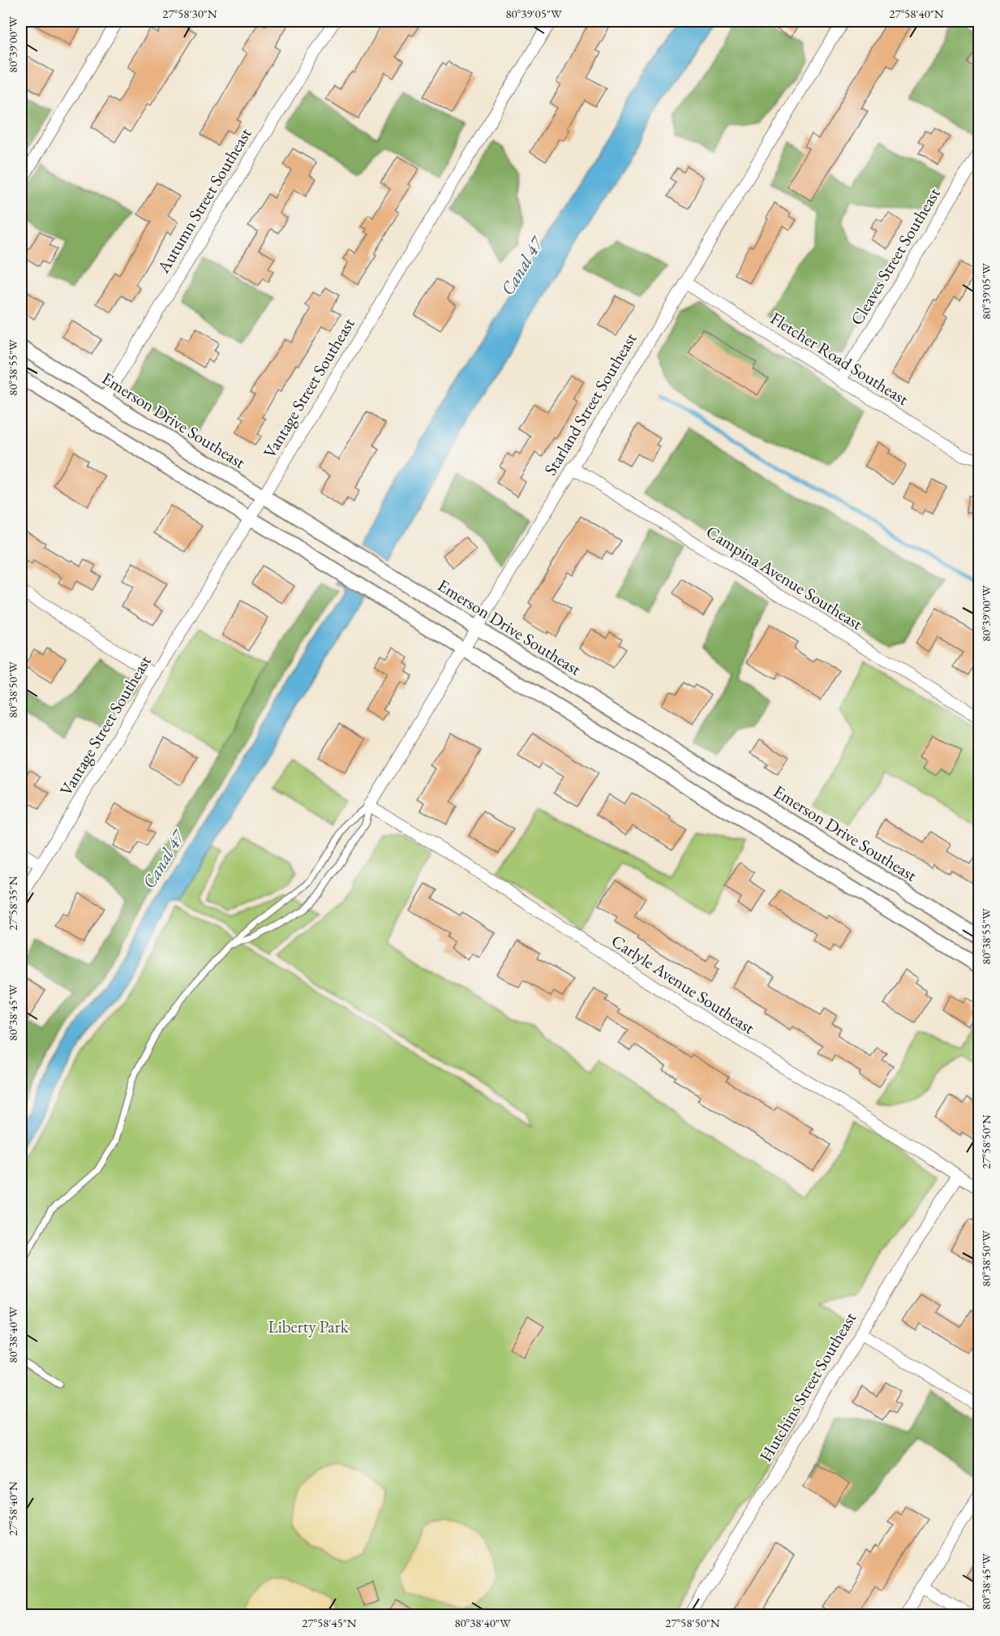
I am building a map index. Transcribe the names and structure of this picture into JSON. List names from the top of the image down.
{
  "streets": {
    "street": [
      "Autumn Street Southeast",
      "Cleaves Street Southeast",
      "Fletcher Road Southeast",
      "Vantage Street Southeast",
      "Starland Street Southeast",
      "Emerson Drive Southeast",
      "Campina Avenue Southeast",
      "Carlyle Avenue Southeast",
      "Hutchins Street Southeast"
    ]
  },
  "crossings": [
    ["Autumn Street Southeast", "Emerson Drive Southeast"],
    ["Cleaves Street Southeast", "Fletcher Road Southeast"],
    ["Fletcher Road Southeast", "Starland Street Southeast"],
    ["Vantage Street Southeast", "Emerson Drive Southeast"],
    ["Starland Street Southeast", "Emerson Drive Southeast"],
    ["Starland Street Southeast", "Campina Avenue Southeast"],
    ["Starland Street Southeast", "Carlyle Avenue Southeast"],
    ["Carlyle Avenue Southeast", "Hutchins Street Southeast"]
  ],
  "water": ["Canal 47"],
  "parks": ["Liberty Park"],
  "coordinates": [
    "27°58'30\"N",
    "80°39'05\"W",
    "27°58'40\"N",
    "80°39'00\"W",
    "80°38'55\"W",
    "80°38'50\"W",
    "27°58'35\"N",
    "80°38'45\"W",
    "27°58'50\"N",
    "80°38'40\"W",
    "27°58'45\"N"
  ]
}
